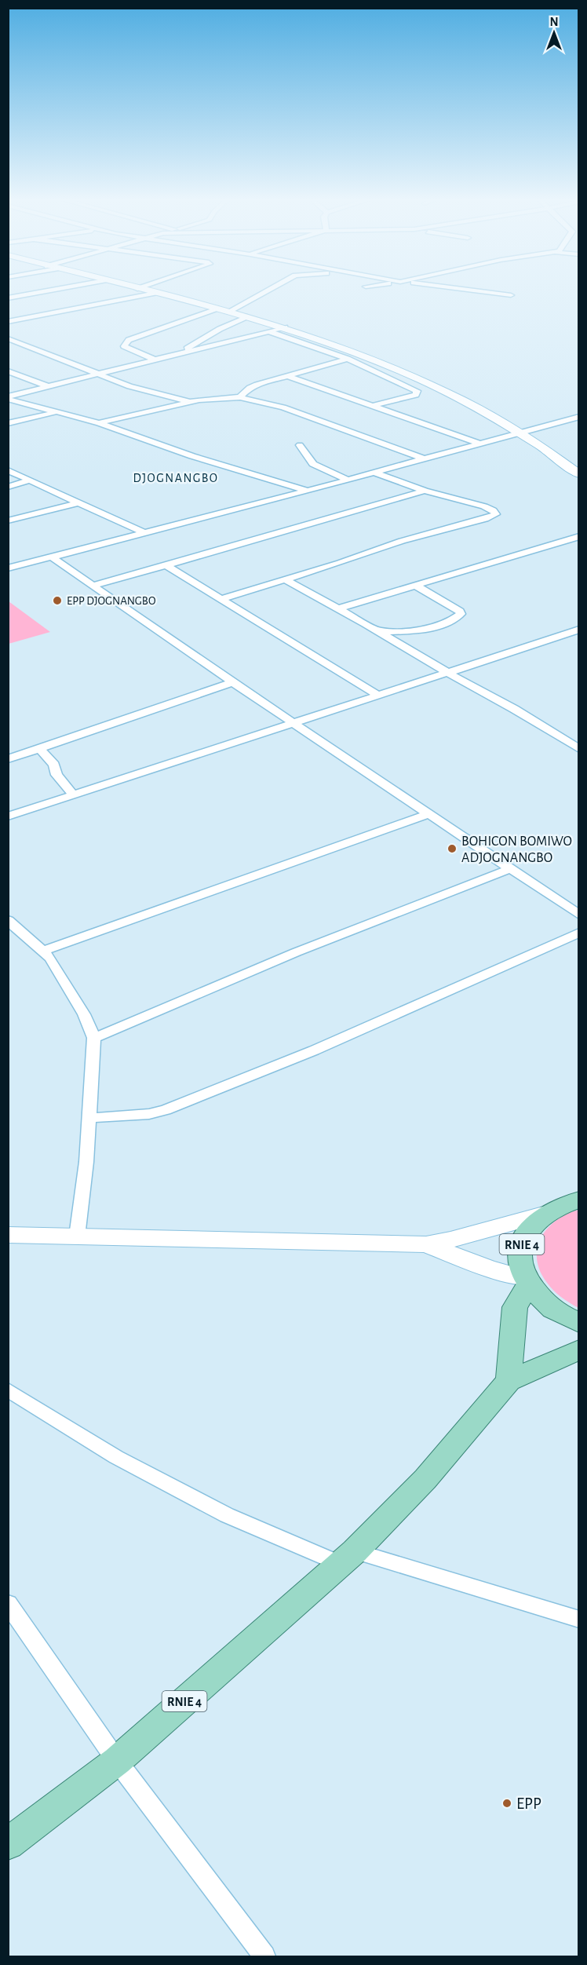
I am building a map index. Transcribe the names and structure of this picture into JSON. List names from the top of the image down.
{
  "streets": {
    "main road": ["RNIE 4"]
  },
  "districts": ["DJOGNANGBO"],
  "places": ["EPP DJOGNANGBO", "BOHICON BOMIWO ADJOGNANGBO", "EPP"],
  "north": "top"
}
